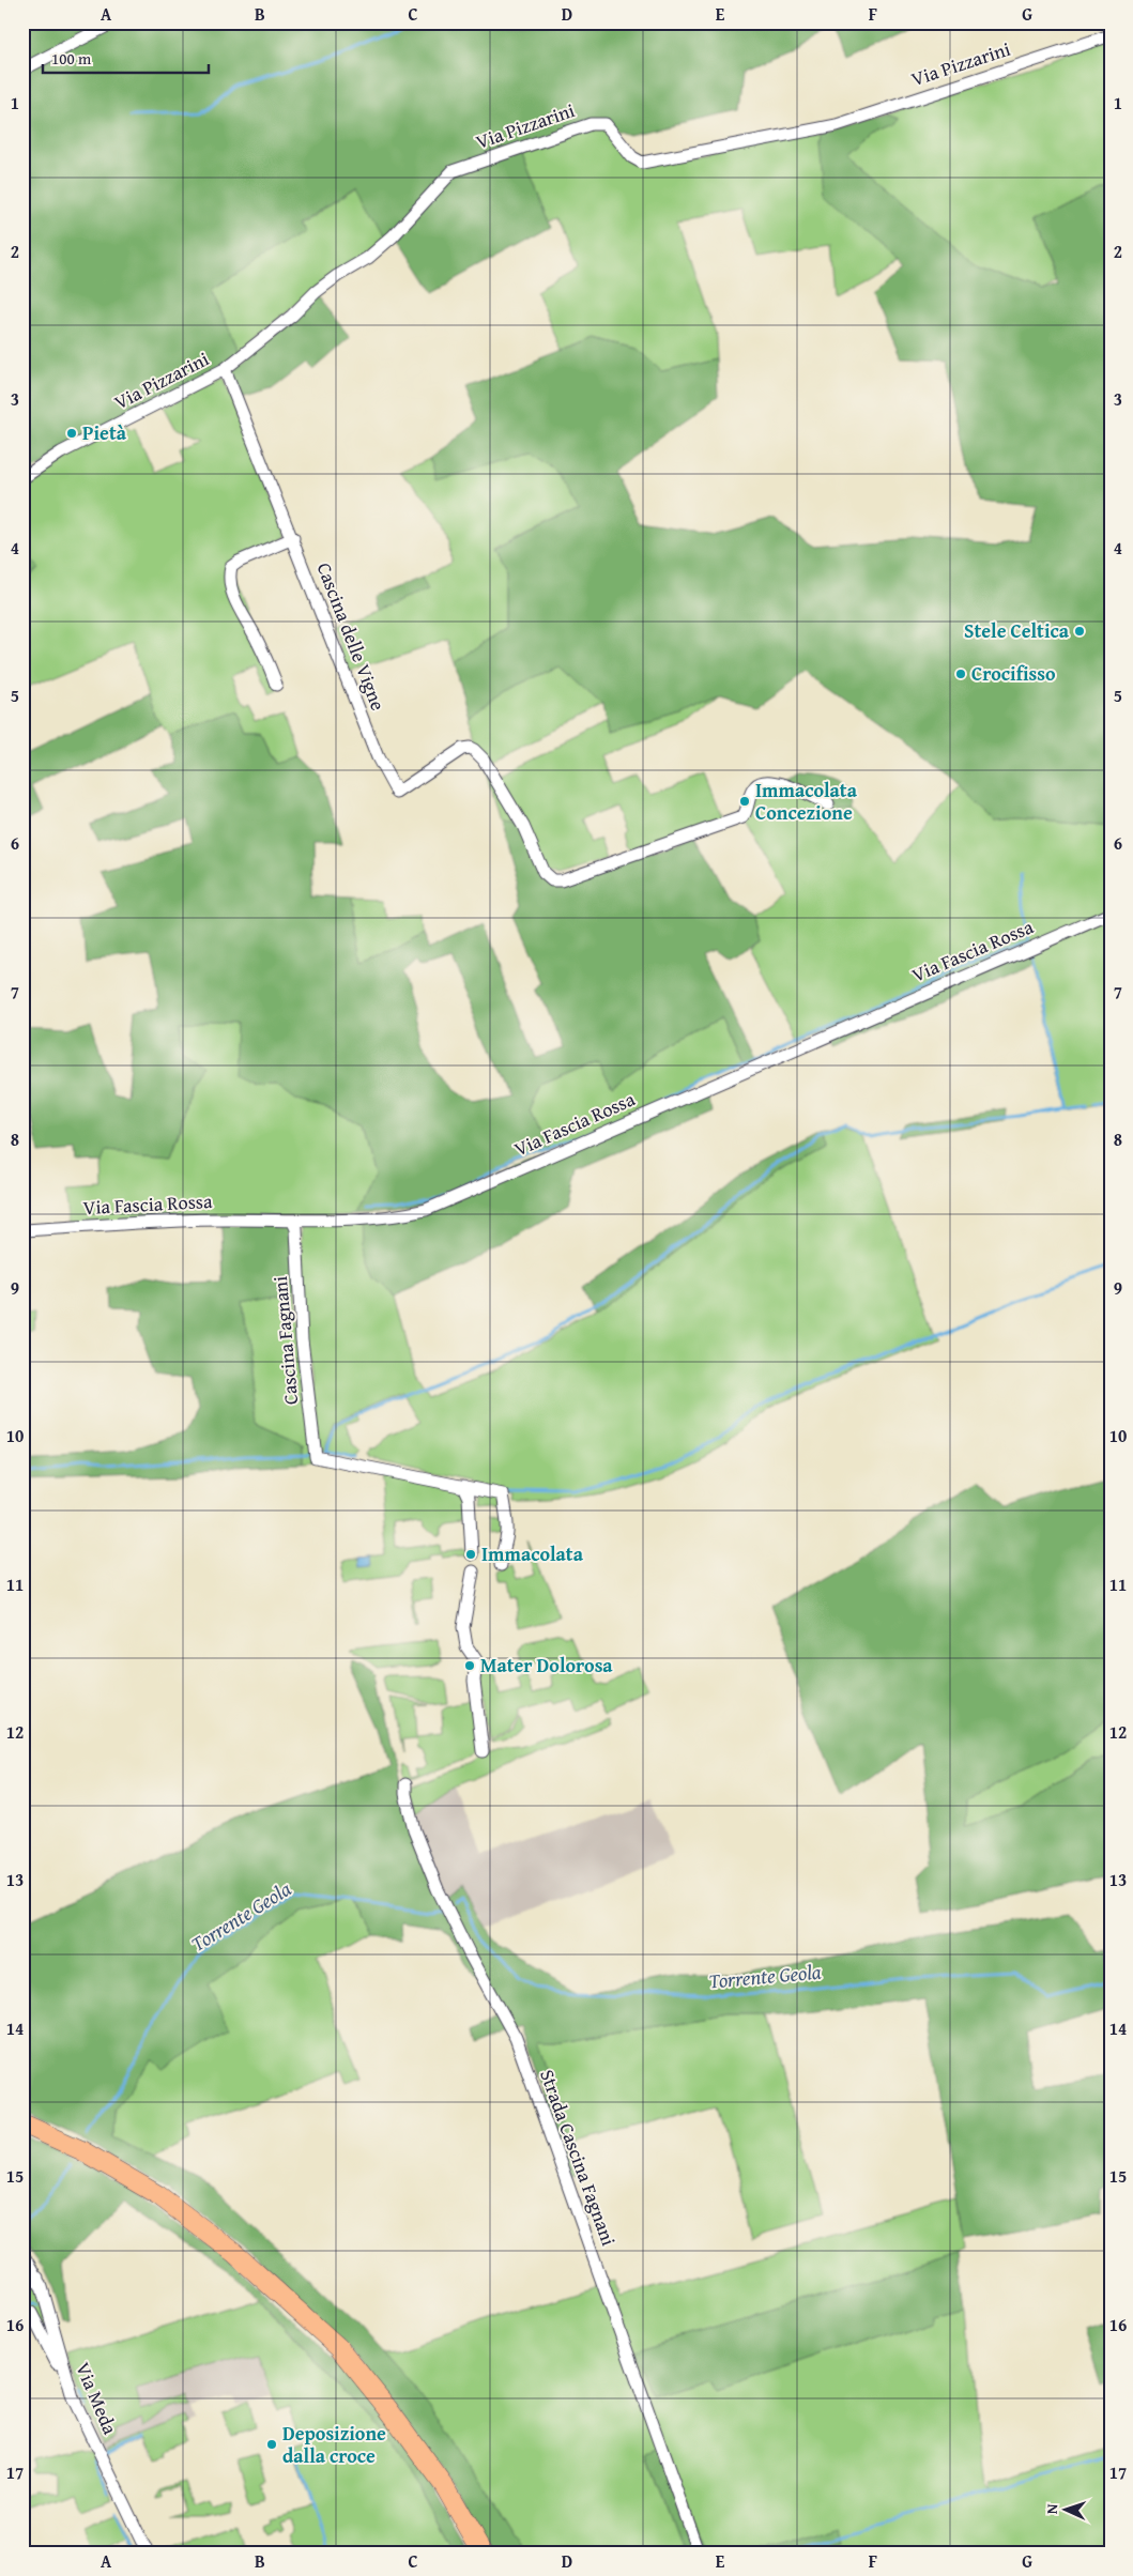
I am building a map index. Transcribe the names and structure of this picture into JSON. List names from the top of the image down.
{
  "streets": {
    "street": [
      "Via Pizzarini",
      "Cascina delle Vigne",
      "Via Fascia Rossa",
      "Cascina Fagnani",
      "Strada Cascina Fagnani",
      "Via Meda"
    ]
  },
  "crossings": [
    ["Via Pizzarini", "Cascina delle Vigne"],
    ["Via Fascia Rossa", "Cascina Fagnani"]
  ],
  "water": ["Torrente Geola"],
  "places": [
    "Pietà",
    "Stele Celtica",
    "Crocifisso",
    "Immacolata Concezione",
    "Immacolata",
    "Mater Dolorosa",
    "Deposizione dalla croce"
  ],
  "scale_bar": "100 m",
  "north": "left",
  "grid": {
    "columns": [
      "A",
      "B",
      "C",
      "D",
      "E",
      "F",
      "G"
    ],
    "rows": [
      "1",
      "2",
      "3",
      "4",
      "5",
      "6",
      "7",
      "8",
      "9",
      "10",
      "11",
      "12",
      "13",
      "14",
      "15",
      "16",
      "17"
    ]
  }
}
